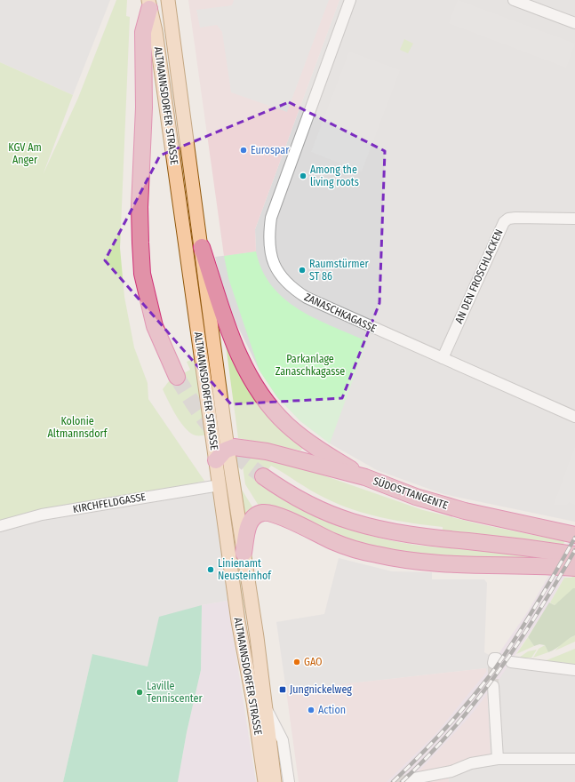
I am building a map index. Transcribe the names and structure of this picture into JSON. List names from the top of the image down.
{
  "streets": {
    "highway": ["SÜDOSTTANGENTE"],
    "main road": ["ALTMANNSDORFER STRASSE"],
    "street": ["AN DEN FROSCHLACKEN", "ZANASCHKAGASSE", "KIRCHFELDGASSE"]
  },
  "crossings": [
    ["ALTMANNSDORFER STRASSE", "SÜDOSTTANGENTE"],
    ["ALTMANNSDORFER STRASSE", "KIRCHFELDGASSE"],
    ["AN DEN FROSCHLACKEN", "ZANASCHKAGASSE"]
  ],
  "parks": ["KGV Am Anger", "Parkanlage Zanaschkagasse", "Kolonie Altmannsdorf"],
  "places": {
    "other": [
      "Eurospar",
      "Among the living roots",
      "Raumstürmer ST 86",
      "Linienamt Neusteinhof",
      "GAO",
      "Laville Tenniscenter",
      "Action"
    ],
    "transit": ["Jungnickelweg"]
  }
}
